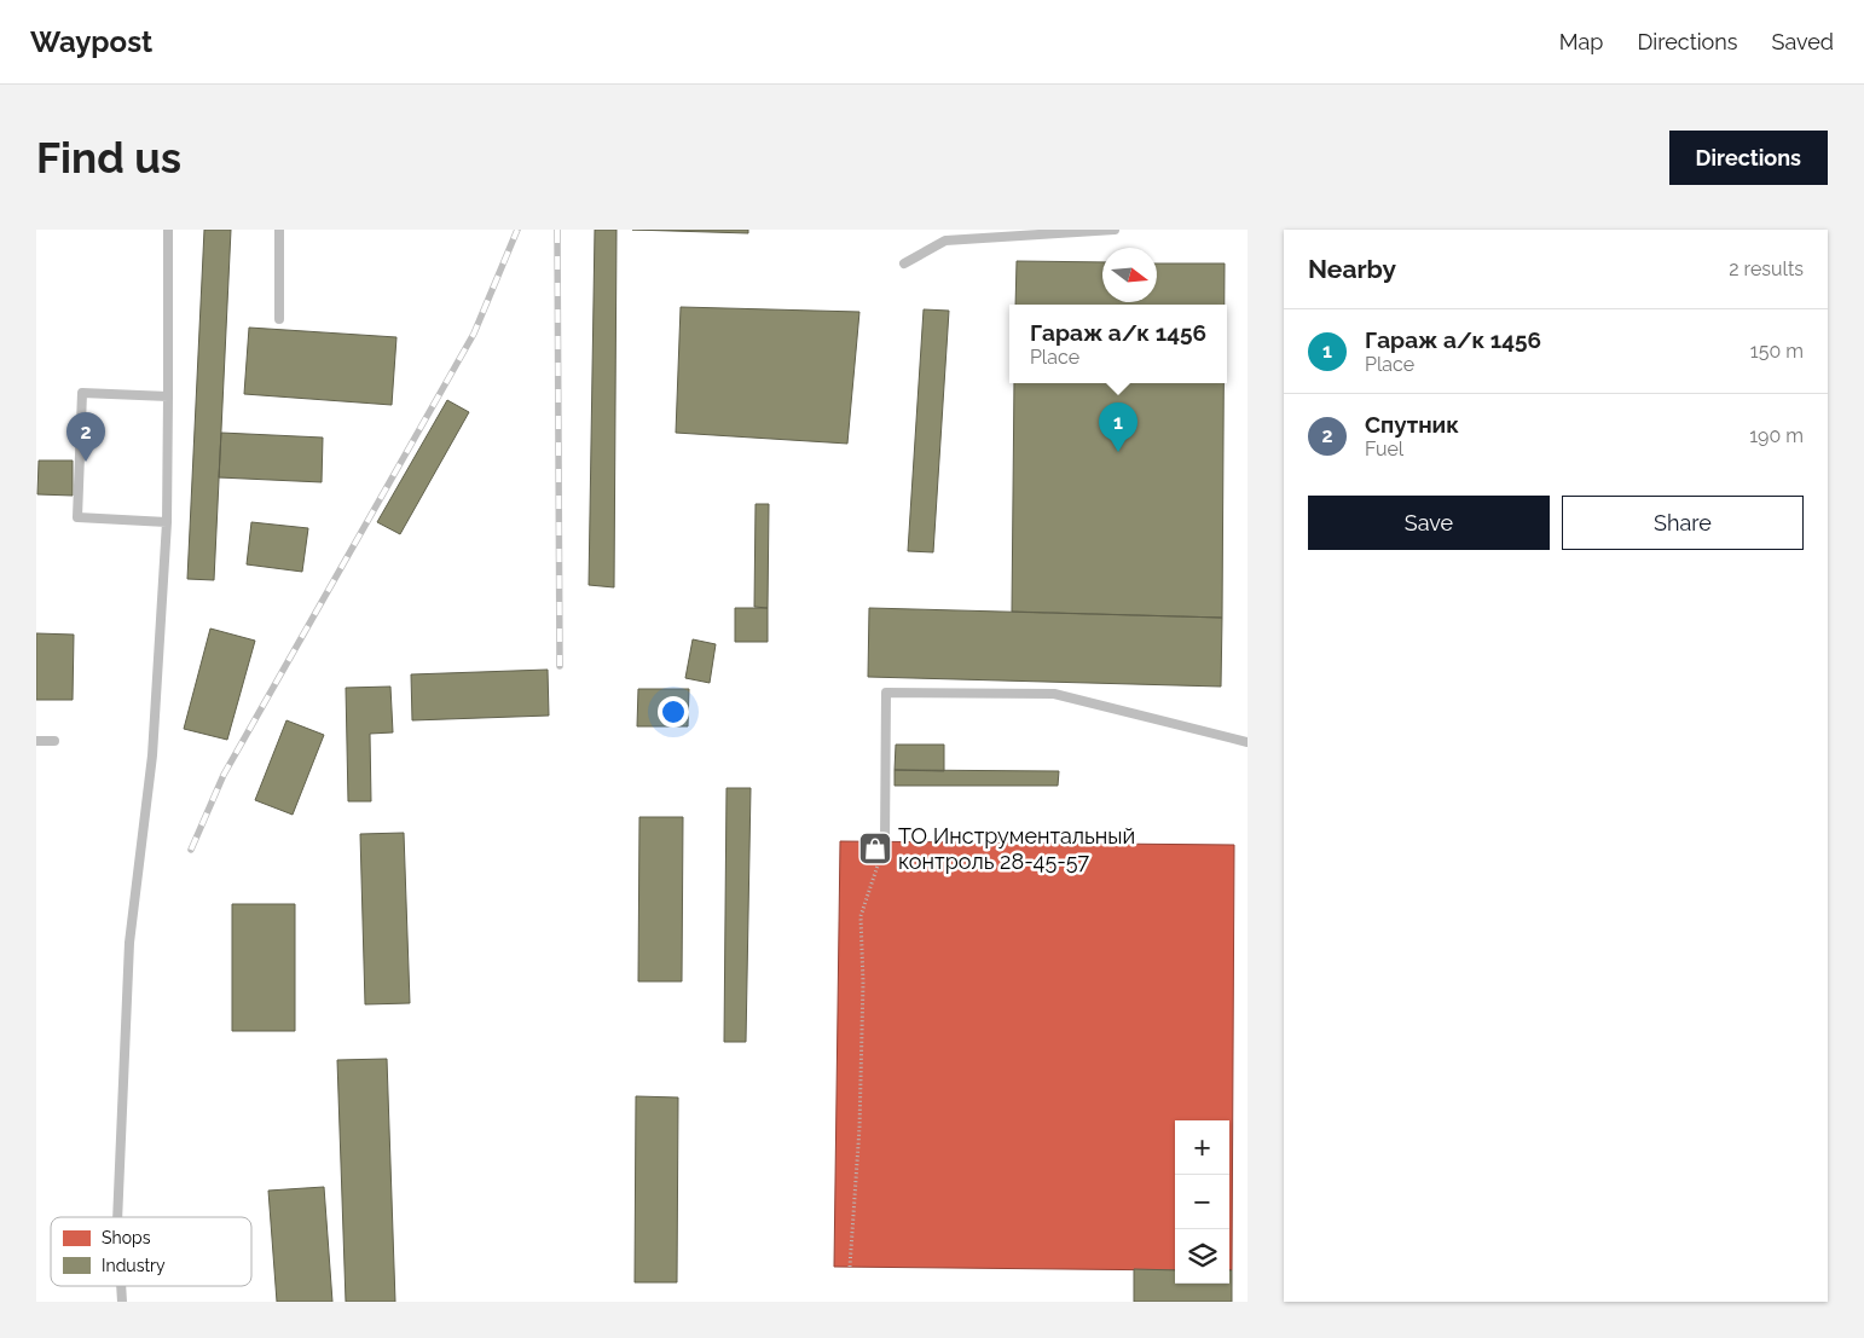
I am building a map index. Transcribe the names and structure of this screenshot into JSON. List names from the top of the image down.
{
  "places": {
    "shop": ["ТО Инструментальный контроль 28-45-57"]
  },
  "legend": ["Shops", "Industry"],
  "north": "right",
  "page": {
    "header": "Waypost",
    "nav": ["Map", "Directions", "Saved"],
    "buttons": [
      "Directions",
      ["Save", "Share"]
    ],
    "title": "Find us",
    "heading": ["Nearby", "2 results"],
    "popup": ["Гараж а/к 1456", "Place"],
    "list": [
      {
        "mark": "1",
        "name": "Гараж а/к 1456",
        "note": "Place",
        "value": "150 m"
      },
      {
        "mark": "2",
        "name": "Спутник",
        "note": "Fuel",
        "value": "190 m"
      }
    ],
    "pins": ["1", "2"],
    "map_buttons": ["+", "−"]
  }
}
